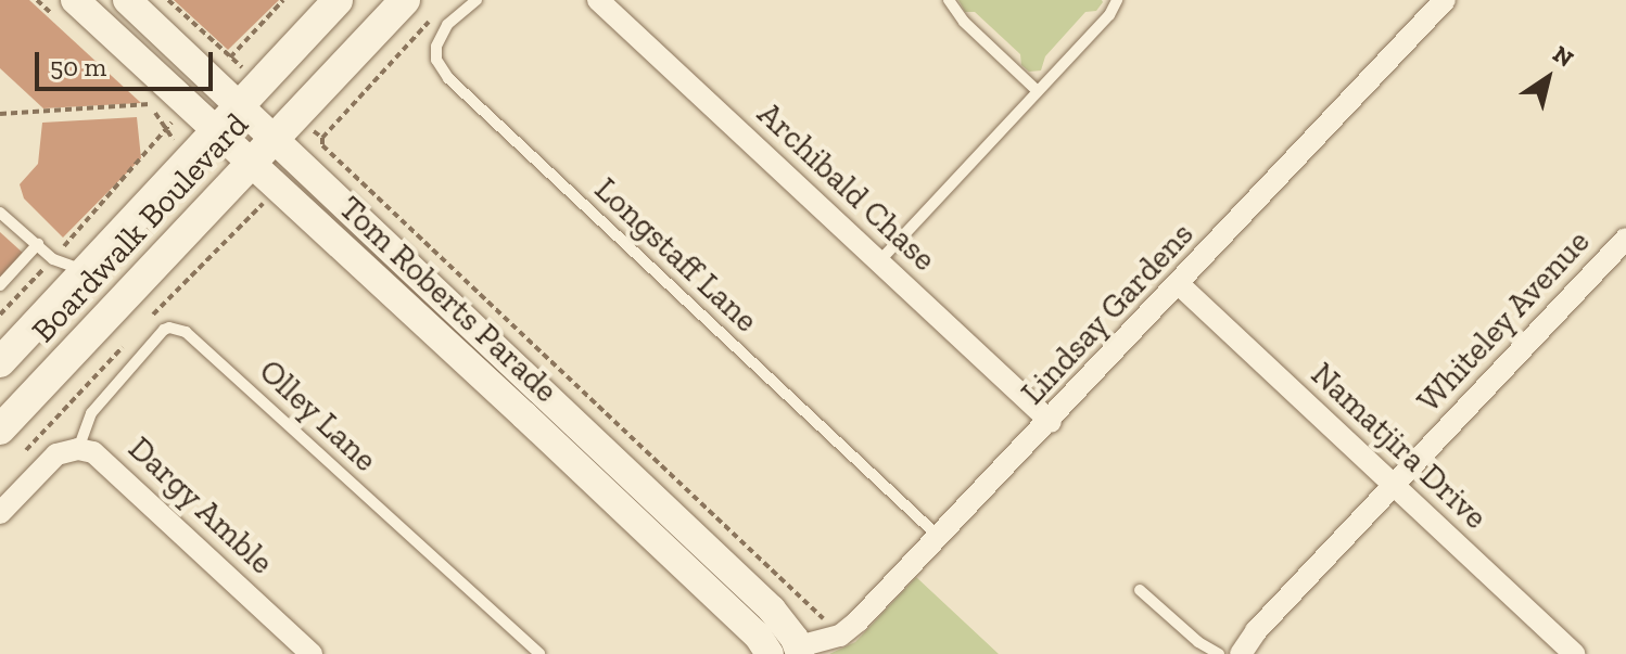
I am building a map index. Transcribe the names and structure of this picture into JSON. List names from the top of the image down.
{
  "streets": {
    "main road": ["Boardwalk Boulevard"],
    "street": [
      "Archibald Chase",
      "Tom Roberts Parade",
      "Lindsay Gardens",
      "Whiteley Avenue",
      "Namatjira Drive",
      "Dargy Amble"
    ],
    "lane": ["Longstaff Lane", "Olley Lane"]
  },
  "crossings": [
    ["Archibald Chase", "Lindsay Gardens"],
    ["Boardwalk Boulevard", "Tom Roberts Parade"],
    ["Longstaff Lane", "Lindsay Gardens"],
    ["Tom Roberts Parade", "Lindsay Gardens"],
    ["Lindsay Gardens", "Namatjira Drive"],
    ["Whiteley Avenue", "Namatjira Drive"],
    ["Olley Lane", "Dargy Amble"]
  ],
  "scale_bar": "50 m",
  "north": "top right"
}
